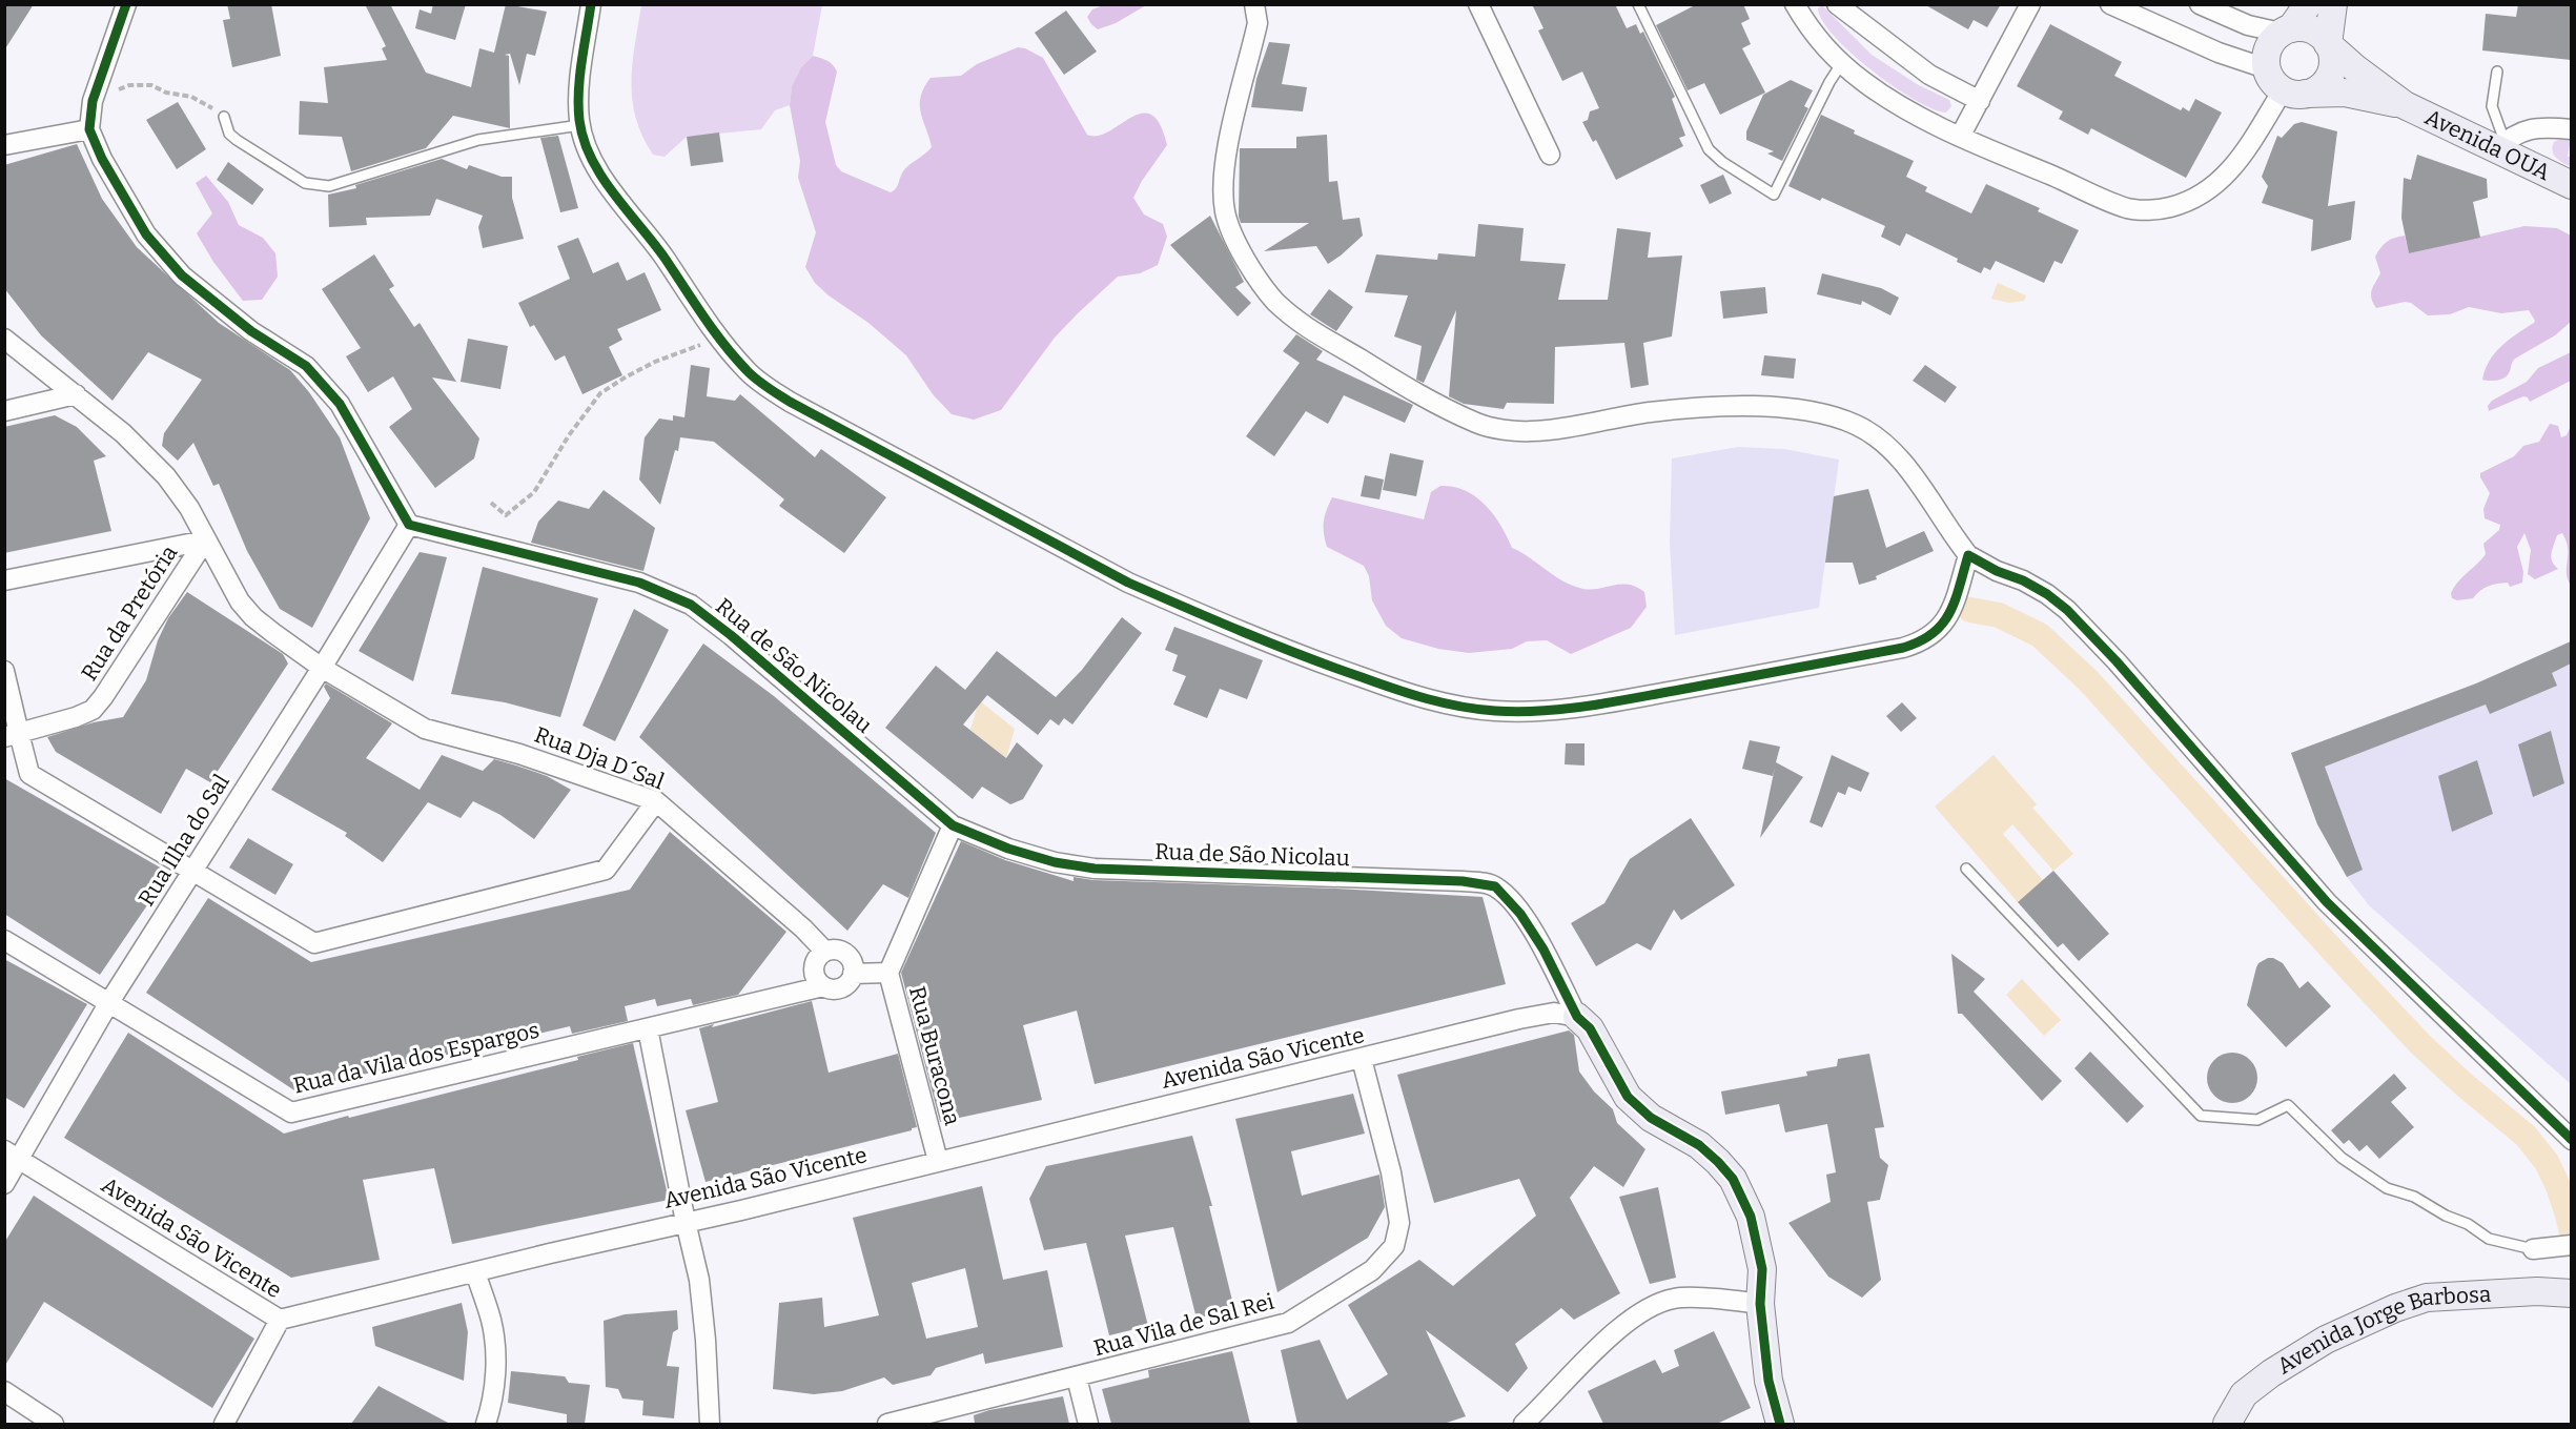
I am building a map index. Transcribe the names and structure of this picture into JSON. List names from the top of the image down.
{
  "streets": {
    "street": [
      "Avenida OUA",
      "Rua da Pretória",
      "Rua de São Nicolau",
      "Rua Dja D´Sal",
      "Rua Ilha do Sal",
      "Rua Buracona",
      "Rua da Vila dos Espargos",
      "Avenida São Vicente",
      "Rua Vila de Sal Rei",
      "Avenida Jorge Barbosa"
    ]
  },
  "crossings": [
    ["Rua da Pretória", "Rua Dja D´Sal"],
    ["Rua de São Nicolau", "Rua Ilha do Sal"],
    ["Rua de São Nicolau", "Rua Buracona"],
    ["Rua de São Nicolau", "Avenida São Vicente"],
    ["Rua Dja D´Sal", "Rua Ilha do Sal"],
    ["Rua Dja D´Sal", "Rua da Vila dos Espargos"],
    ["Rua Ilha do Sal", "Rua da Vila dos Espargos"],
    ["Rua Ilha do Sal", "Avenida São Vicente"],
    ["Rua Buracona", "Avenida São Vicente"],
    ["Avenida São Vicente", "Rua Vila de Sal Rei"]
  ]
}
